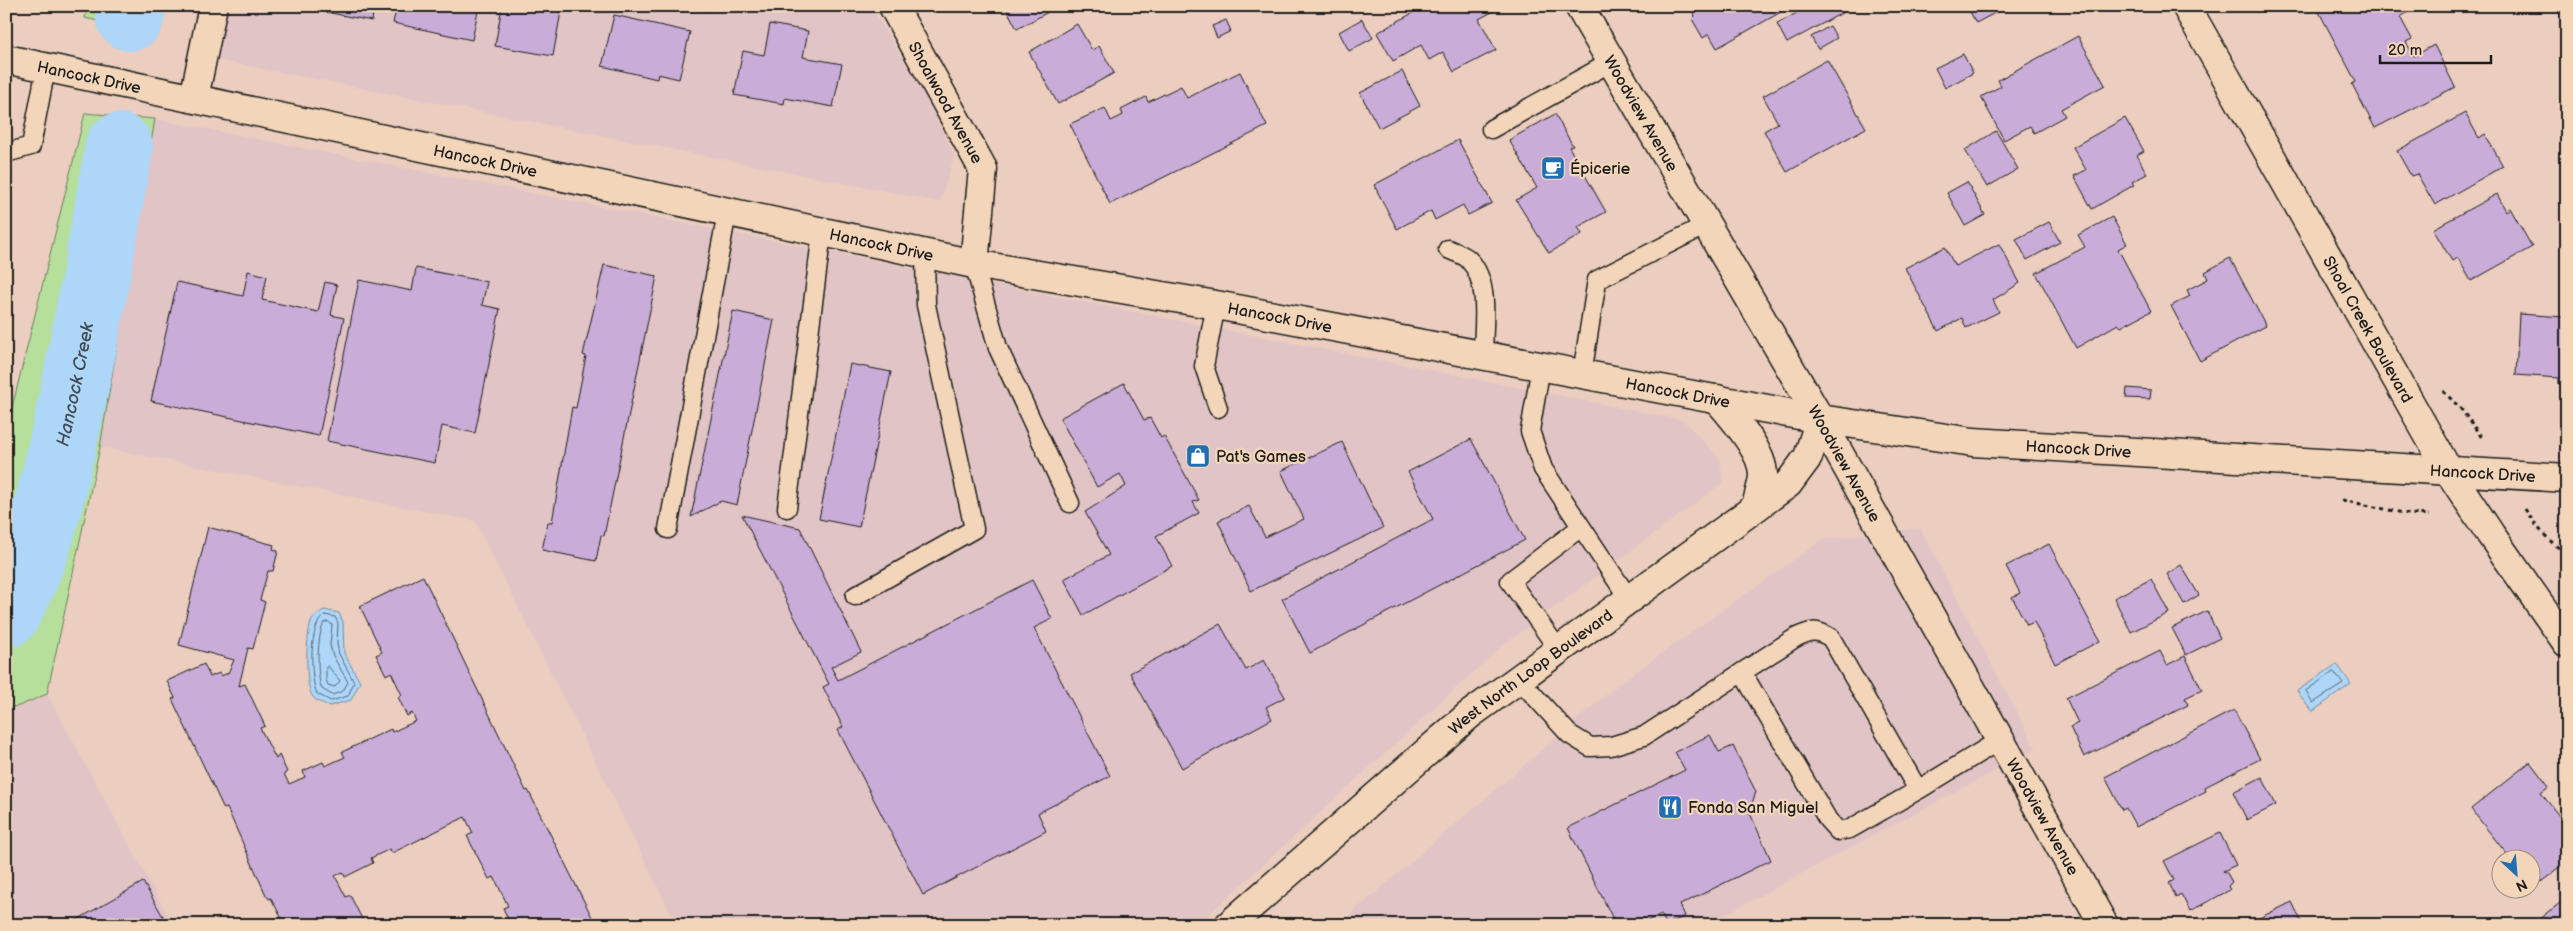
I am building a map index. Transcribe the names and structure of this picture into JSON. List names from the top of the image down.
{
  "streets": {
    "street": [
      "Hancock Drive",
      "Shoalwood Avenue",
      "Woodview Avenue",
      "Shoal Creek Boulevard",
      "West North Loop Boulevard"
    ]
  },
  "crossings": [
    ["Hancock Drive", "Shoalwood Avenue"],
    ["Hancock Drive", "Woodview Avenue"],
    ["Hancock Drive", "Shoal Creek Boulevard"],
    ["Hancock Drive", "West North Loop Boulevard"],
    ["Woodview Avenue", "West North Loop Boulevard"]
  ],
  "water": ["Hancock Creek"],
  "places": {
    "cafe": ["Épicerie"],
    "shop": ["Pat's Games"],
    "restaurant": ["Fonda San Miguel"]
  },
  "scale_bar": "20 m",
  "north": "bottom right"
}
